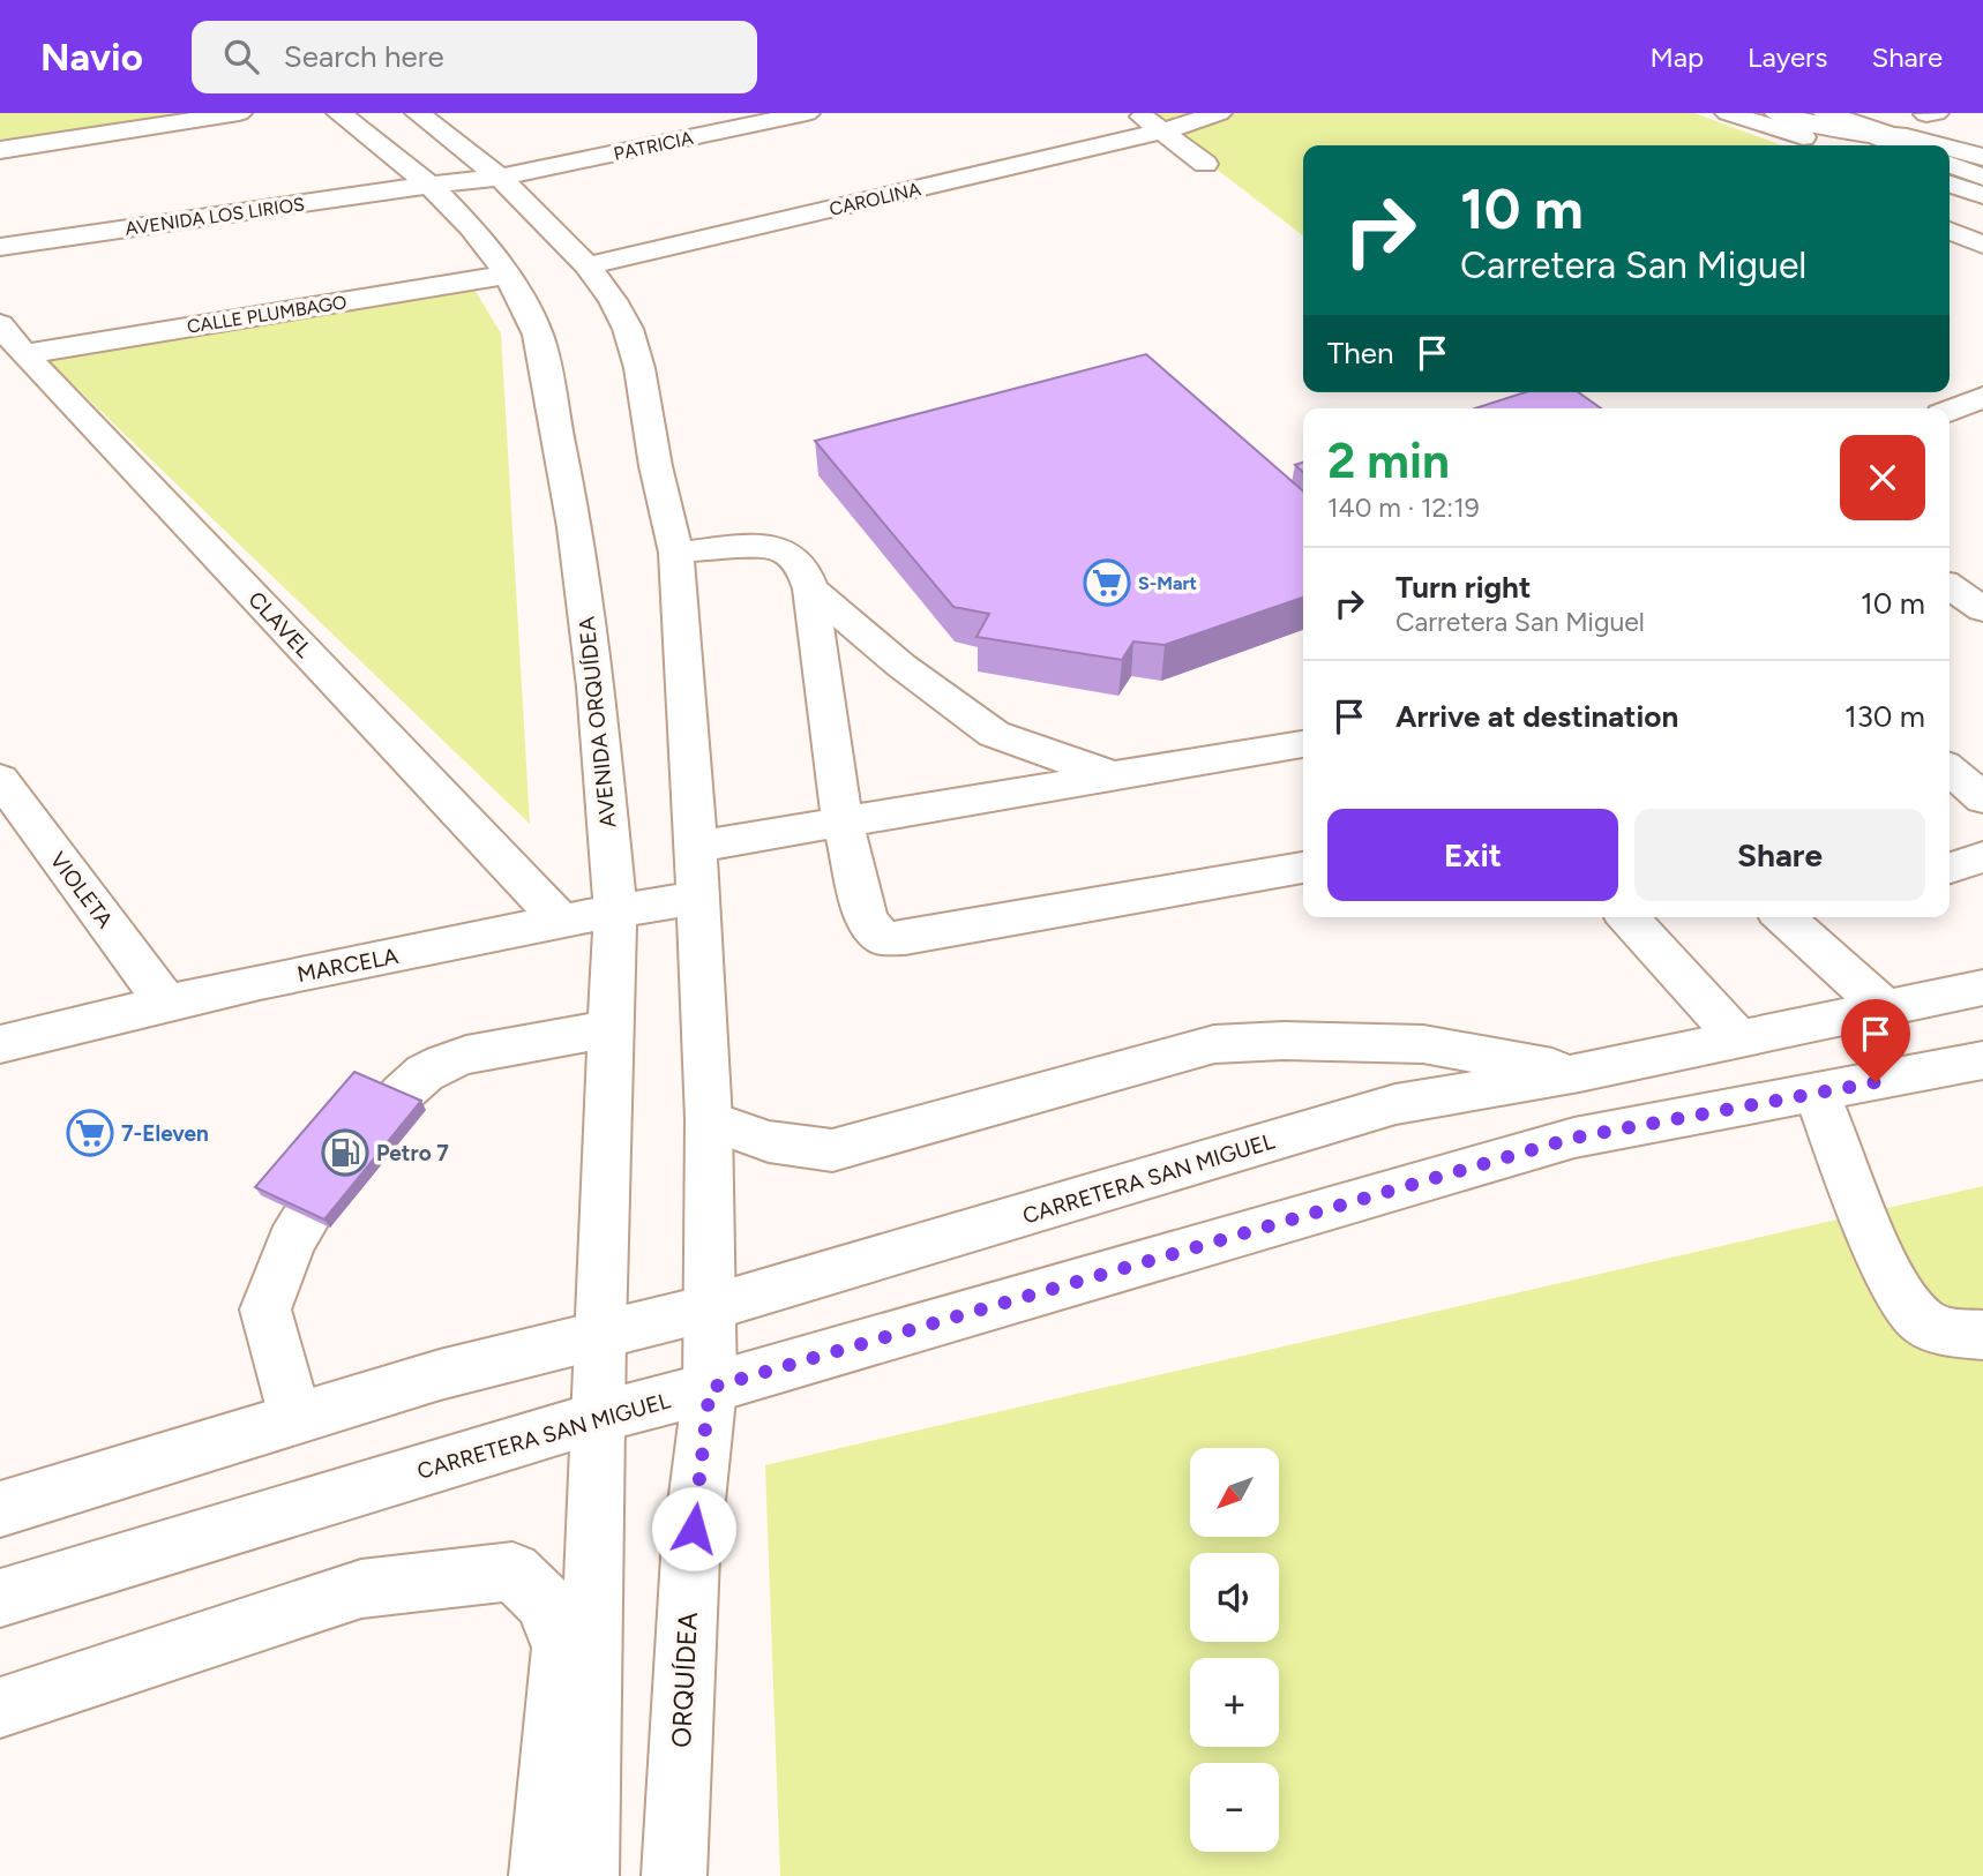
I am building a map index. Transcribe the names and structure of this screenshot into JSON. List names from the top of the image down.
{
  "streets": {
    "street": [
      "PATRICIA",
      "CAROLINA",
      "AVENIDA LOS LIRIOS",
      "CALLE PLUMBAGO",
      "CLAVEL",
      "AVENIDA ORQUÍDEA",
      "VIOLETA",
      "MARCELA",
      "CARRETERA SAN MIGUEL",
      "ORQUÍDEA"
    ]
  },
  "crossings": [
    ["PATRICIA", "AVENIDA LOS LIRIOS"],
    ["PATRICIA", "AVENIDA ORQUÍDEA"],
    ["AVENIDA LOS LIRIOS", "AVENIDA ORQUÍDEA"],
    ["CALLE PLUMBAGO", "CLAVEL"],
    ["CALLE PLUMBAGO", "AVENIDA ORQUÍDEA"],
    ["CLAVEL", "MARCELA"],
    ["AVENIDA ORQUÍDEA", "MARCELA"],
    ["AVENIDA ORQUÍDEA", "CARRETERA SAN MIGUEL"],
    ["VIOLETA", "MARCELA"],
    ["CARRETERA SAN MIGUEL", "ORQUÍDEA"]
  ],
  "places": {
    "supermarket": ["S-Mart", "7-Eleven"],
    "fuel station": ["Petro 7"]
  },
  "north": "bottom left",
  "page": {
    "header": "Navio",
    "search": "Search here",
    "nav": ["Map", "Layers", "Share"],
    "turn": ["10 m", "Carretera San Miguel"],
    "then": "Then",
    "heading": ["2 min", "140 m · 12:19"],
    "list": [
      {
        "name": "Turn right",
        "note": "Carretera San Miguel",
        "value": "10 m"
      },
      {
        "name": "Arrive at destination",
        "value": "130 m"
      }
    ],
    "buttons": ["Exit", "Share"],
    "map_buttons": ["+", "−"]
  }
}
